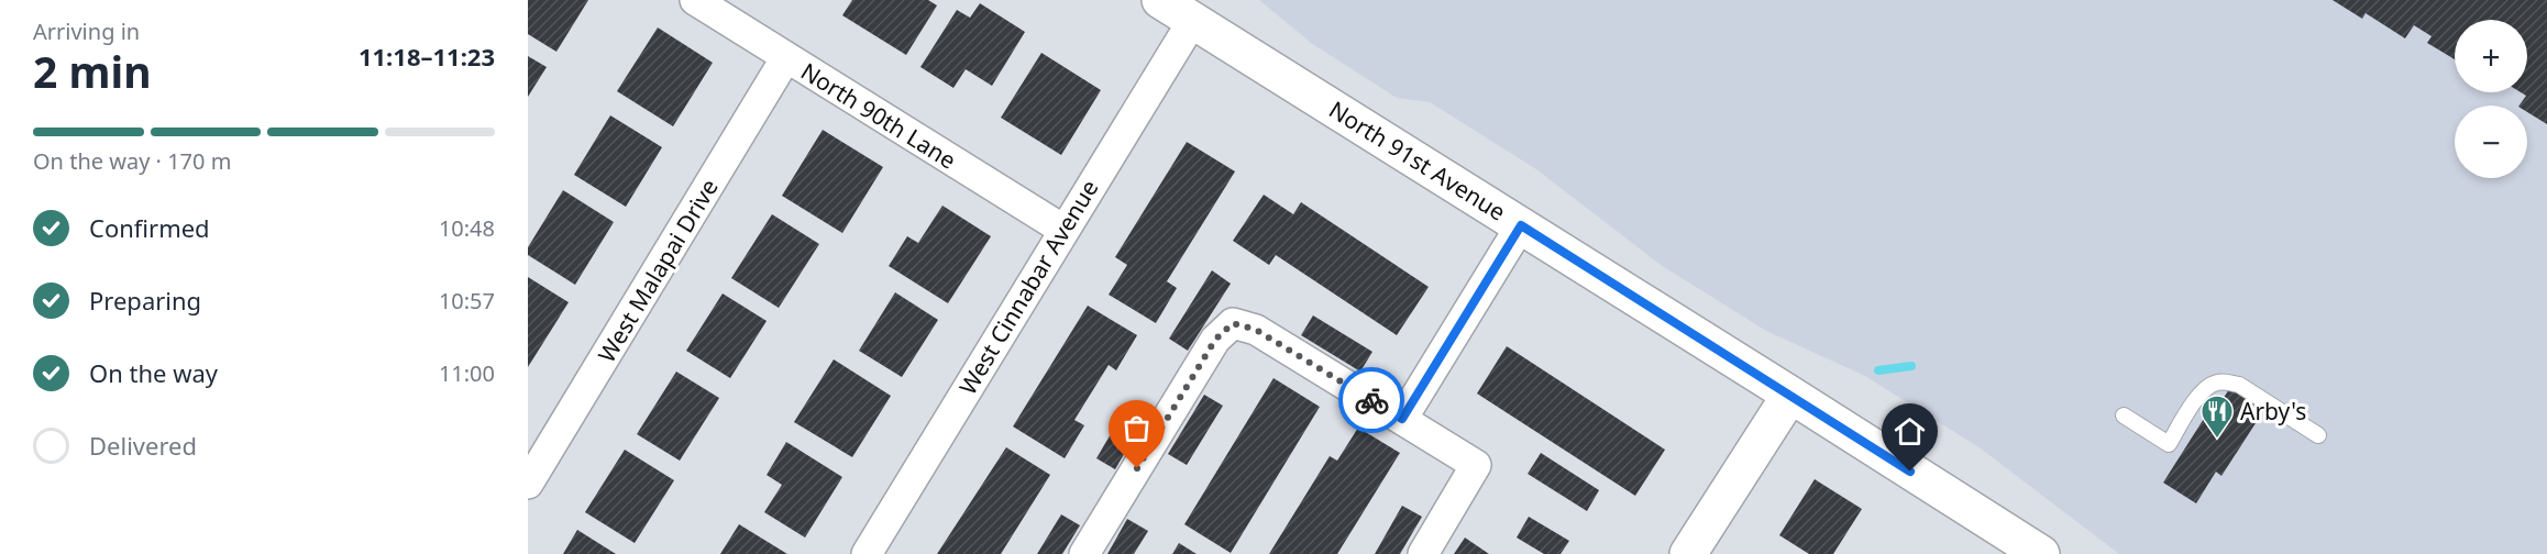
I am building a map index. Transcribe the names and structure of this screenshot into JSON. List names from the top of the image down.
{
  "streets": {
    "main road": ["North 91st Avenue"],
    "street": ["North 90th Lane", "West Malapai Drive", "West Cinnabar Avenue"]
  },
  "crossings": [
    ["North 90th Lane", "West Malapai Drive"],
    ["North 90th Lane", "West Cinnabar Avenue"],
    ["North 91st Avenue", "West Cinnabar Avenue"]
  ],
  "places": {
    "restaurant": ["Arby's"]
  },
  "page": {
    "heading": ["2 min", "Arriving in", "11:18–11:23"],
    "map_buttons": ["+", "−"],
    "bar": "On the way · 170 m",
    "list": [
      ["Confirmed", "10:48"],
      ["Preparing", "10:57"],
      ["On the way", "11:00"],
      "Delivered"
    ]
  }
}
